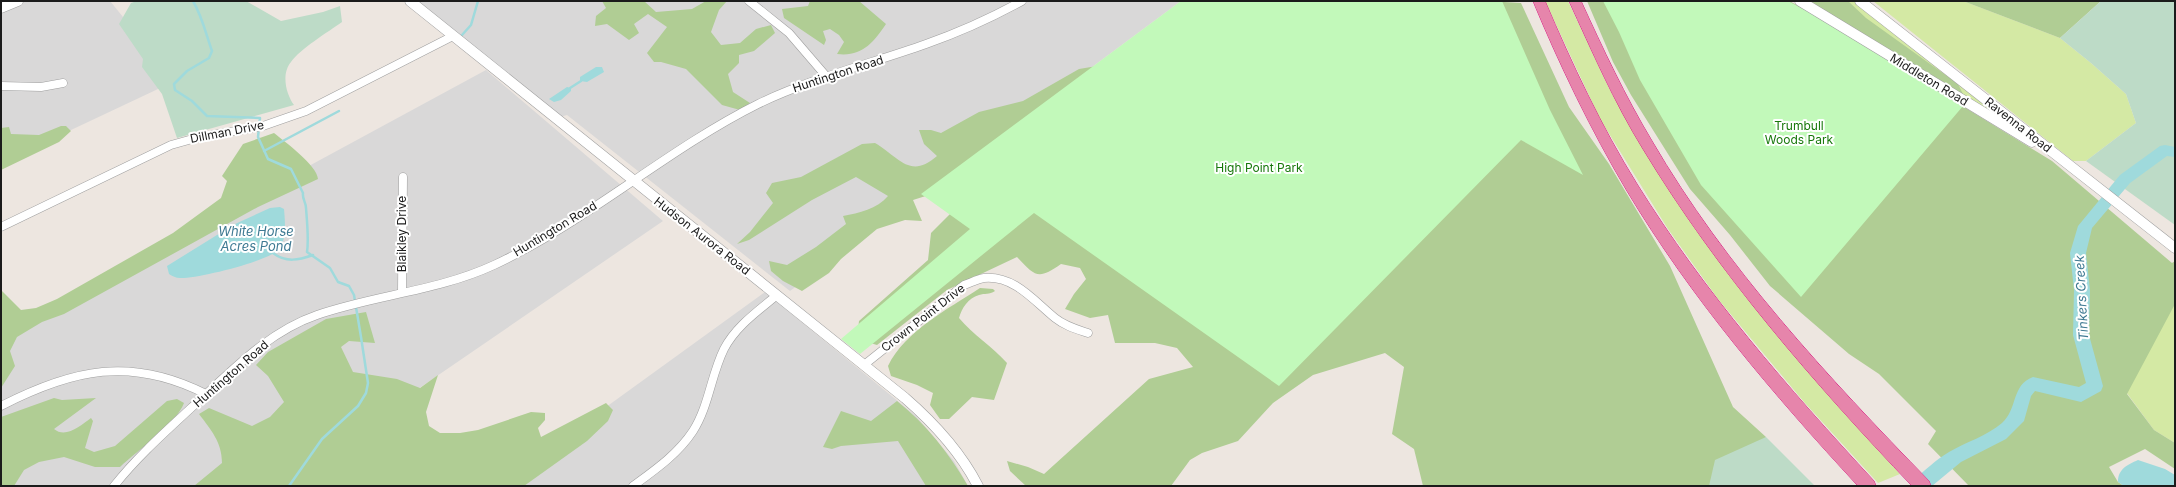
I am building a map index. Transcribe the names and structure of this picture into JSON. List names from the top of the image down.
{
  "streets": {
    "street": [
      "Huntington Road",
      "Middleton Road",
      "Ravenna Road",
      "Dillman Drive",
      "Blaikley Drive",
      "Hudson Aurora Road",
      "Crown Point Drive"
    ]
  },
  "crossings": [
    ["Huntington Road", "Blaikley Drive"],
    ["Huntington Road", "Hudson Aurora Road"],
    ["Middleton Road", "Ravenna Road"],
    ["Dillman Drive", "Hudson Aurora Road"],
    ["Hudson Aurora Road", "Crown Point Drive"]
  ],
  "water": ["White Horse Acres Pond", "Tinkers Creek"],
  "parks": ["Trumbull Woods Park", "High Point Park"]
}
